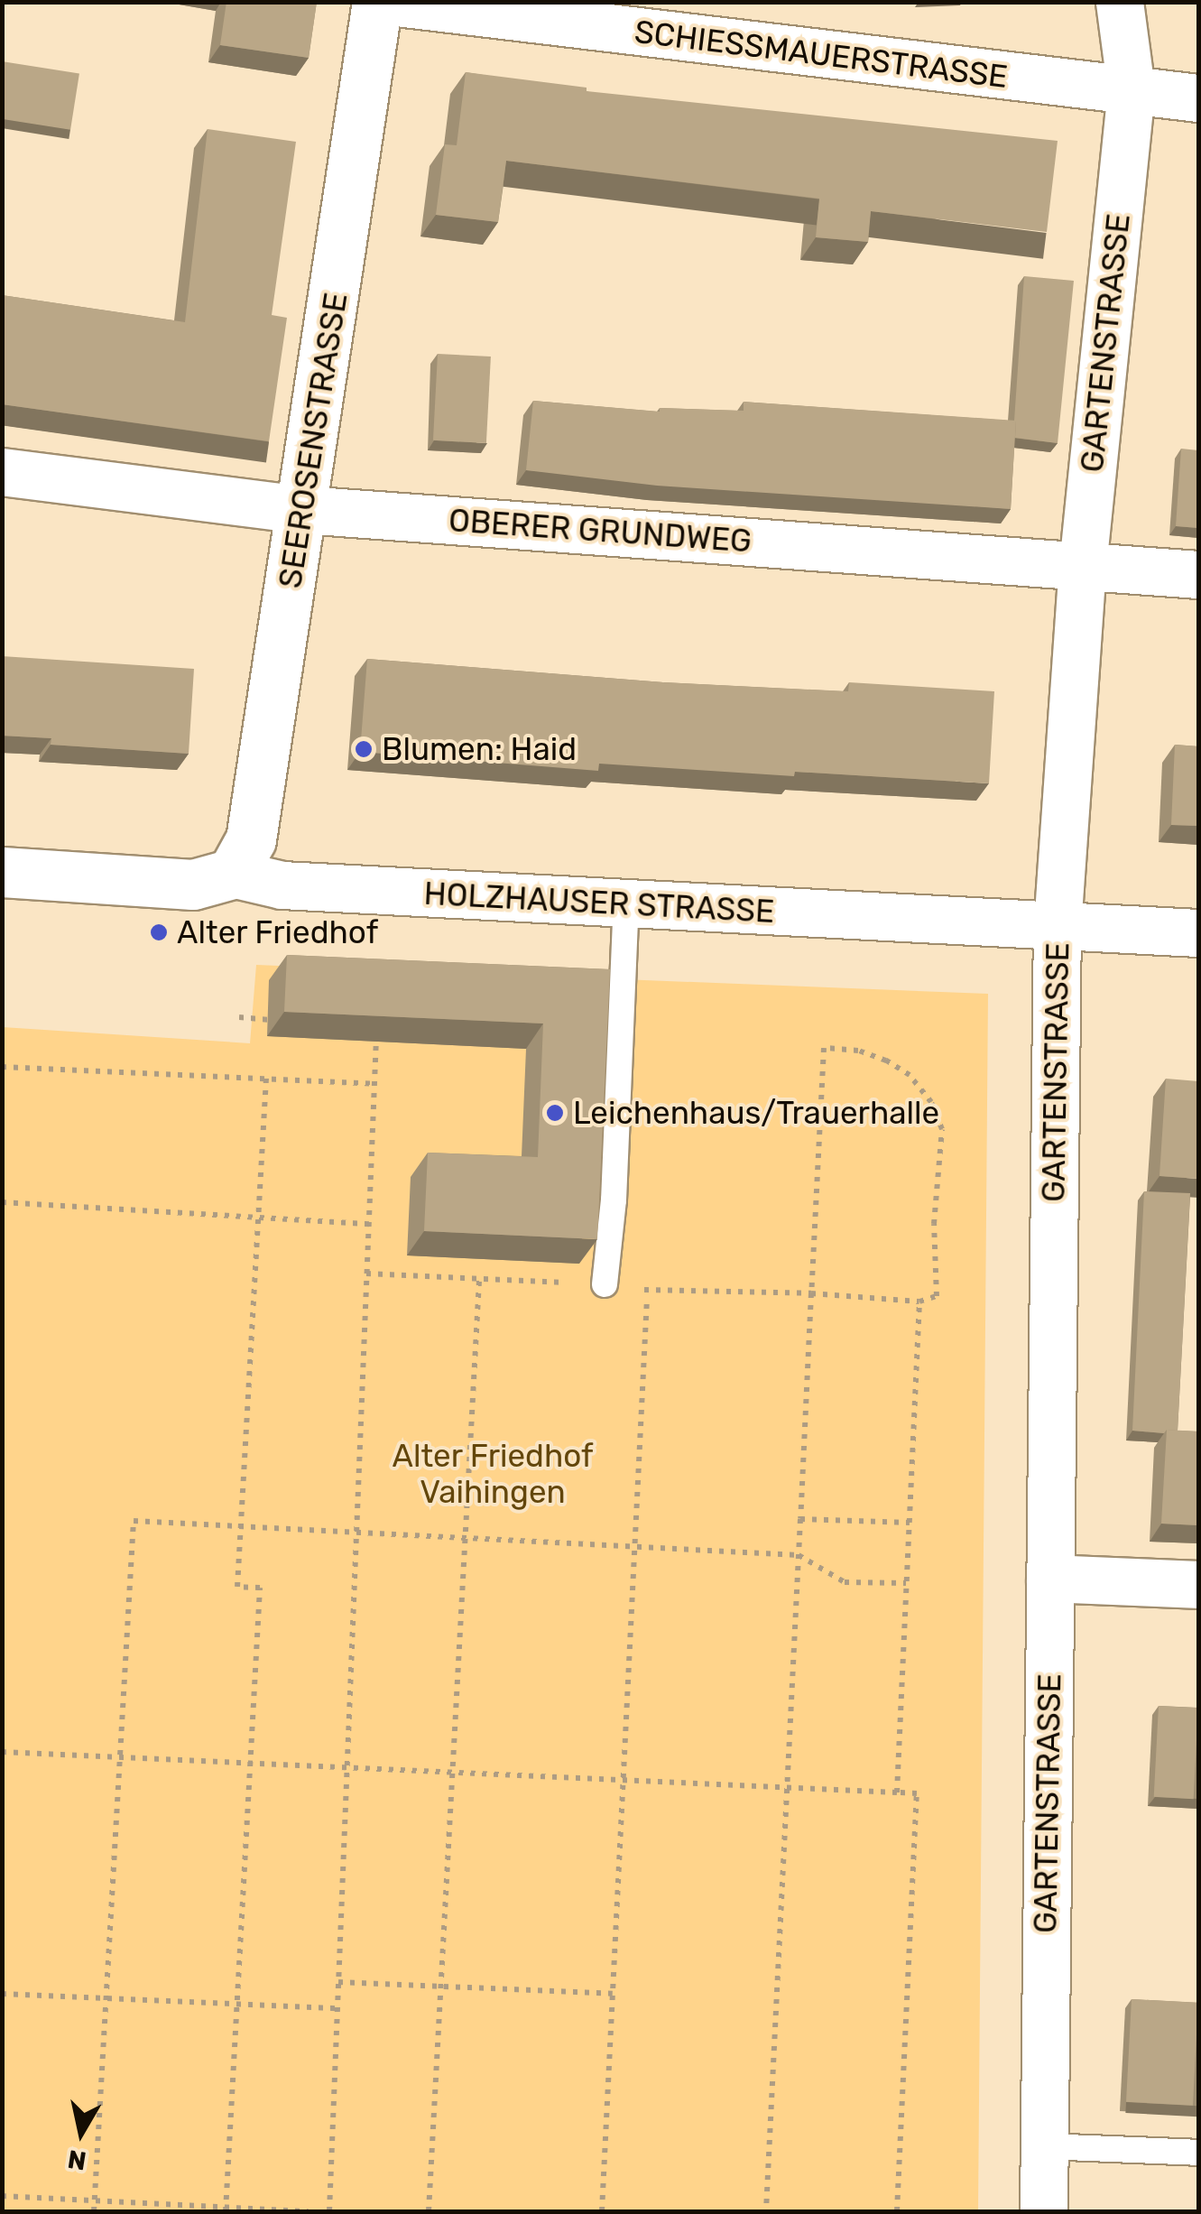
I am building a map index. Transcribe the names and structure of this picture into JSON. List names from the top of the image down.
{
  "streets": {
    "street": [
      "SCHIESSMAUERSTRASSE",
      "GARTENSTRASSE",
      "SEEROSENSTRASSE",
      "OBERER GRUNDWEG",
      "HOLZHAUSER STRASSE"
    ]
  },
  "crossings": [
    ["SCHIESSMAUERSTRASSE", "GARTENSTRASSE"],
    ["GARTENSTRASSE", "OBERER GRUNDWEG"],
    ["GARTENSTRASSE", "HOLZHAUSER STRASSE"],
    ["SEEROSENSTRASSE", "OBERER GRUNDWEG"],
    ["SEEROSENSTRASSE", "HOLZHAUSER STRASSE"]
  ],
  "parks": ["Alter Friedhof Vaihingen"],
  "places": ["Blumen: Haid", "Alter Friedhof", "Leichenhaus/Trauerhalle"],
  "north": "bottom"
}
